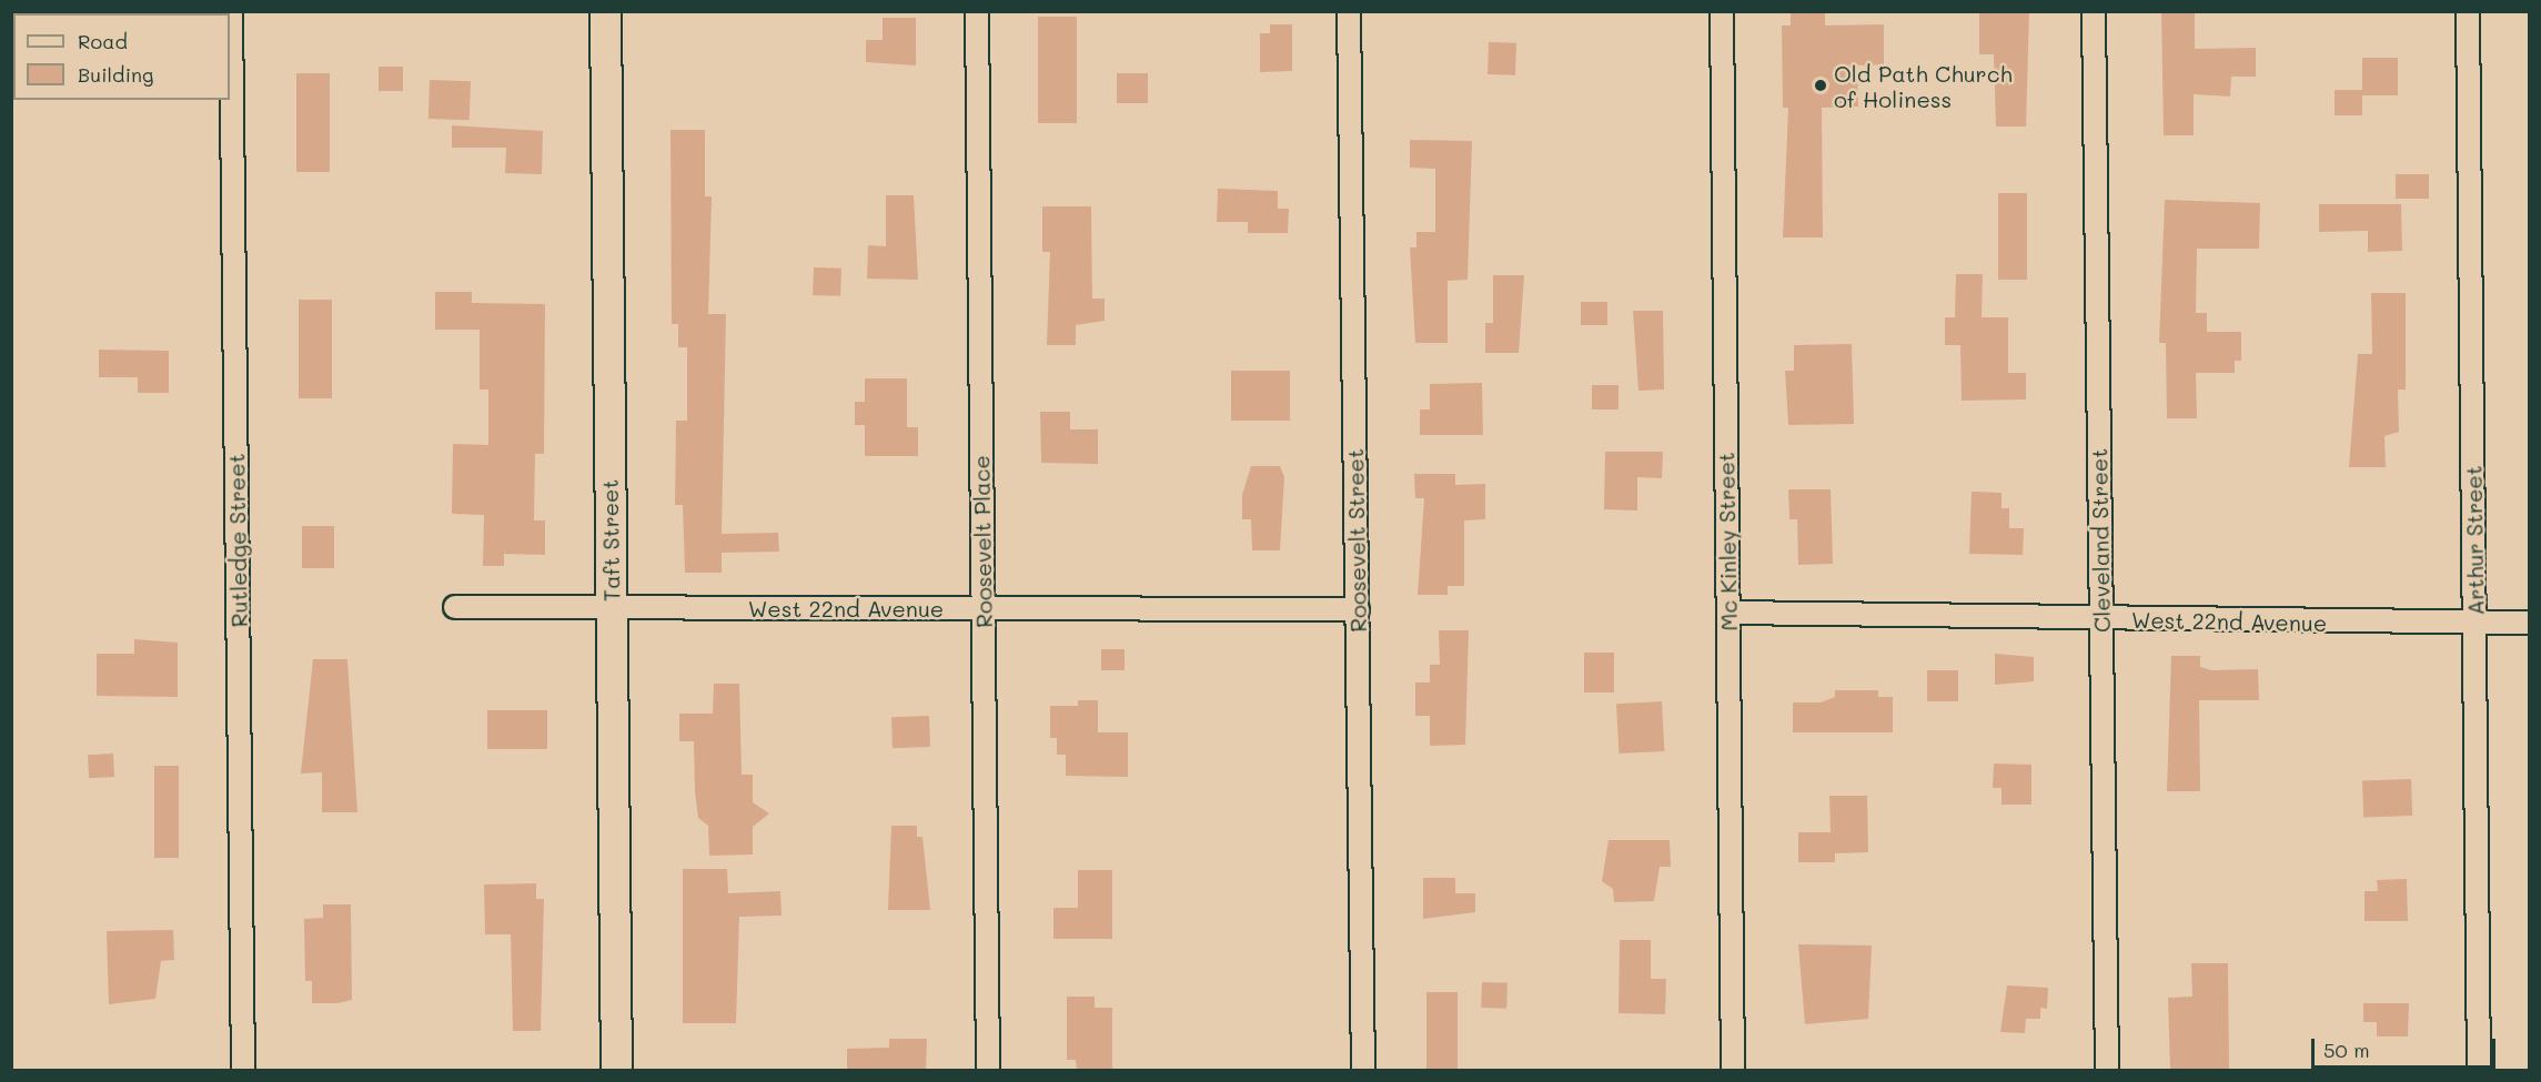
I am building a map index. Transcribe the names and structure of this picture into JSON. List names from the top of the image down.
{
  "streets": {
    "street": [
      "Rutledge Street",
      "Taft Street",
      "Roosevelt Street",
      "Cleveland Street",
      "Arthur Street",
      "Roosevelt Place",
      "Mc Kinley Street",
      "West 22nd Avenue"
    ]
  },
  "crossings": [
    ["Taft Street", "West 22nd Avenue"],
    ["Roosevelt Street", "West 22nd Avenue"],
    ["Cleveland Street", "West 22nd Avenue"],
    ["Arthur Street", "West 22nd Avenue"],
    ["Roosevelt Place", "West 22nd Avenue"],
    ["Mc Kinley Street", "West 22nd Avenue"]
  ],
  "places": ["Old Path Church of Holiness"],
  "legend": ["Road", "Building"],
  "scale_bar": "50 m"
}
